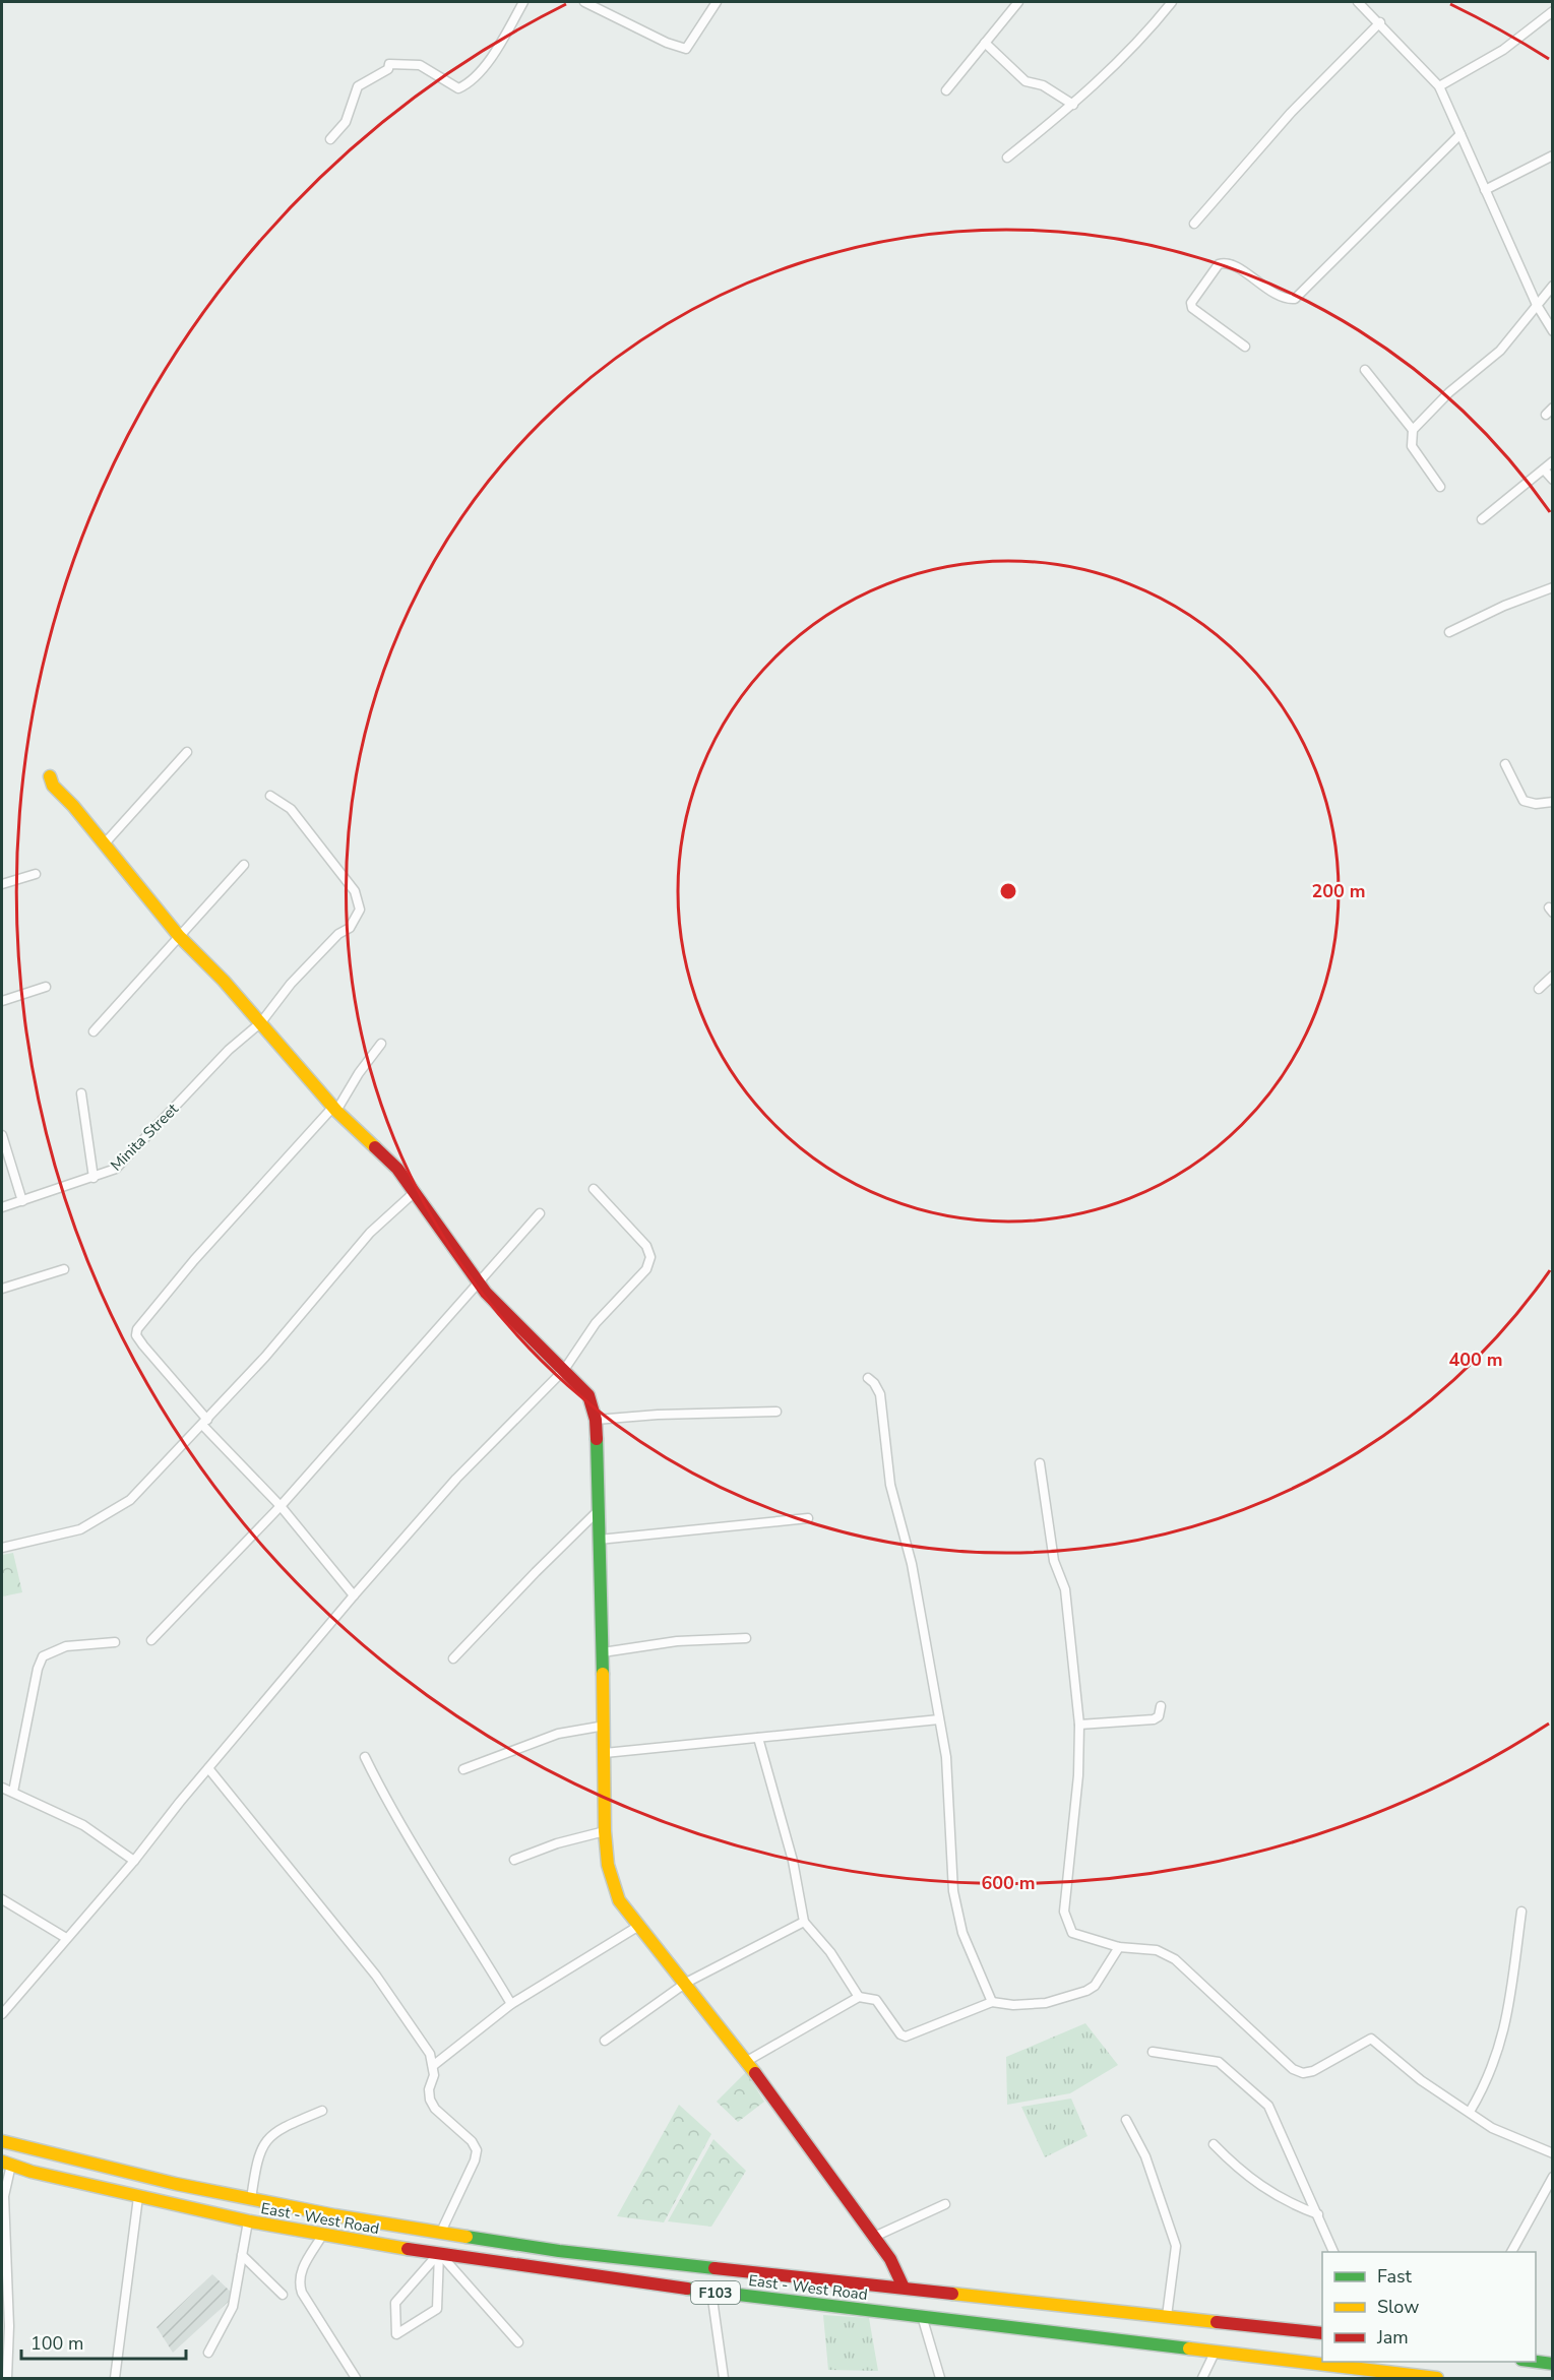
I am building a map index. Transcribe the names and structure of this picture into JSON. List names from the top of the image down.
{
  "streets": {
    "main road": ["East - West Road", "F103"],
    "street": ["Minita Street"]
  },
  "legend": ["Fast", "Slow", "Jam"],
  "scale_bar": "100 m",
  "rings": ["200 m", "400 m", "600 m"]
}
